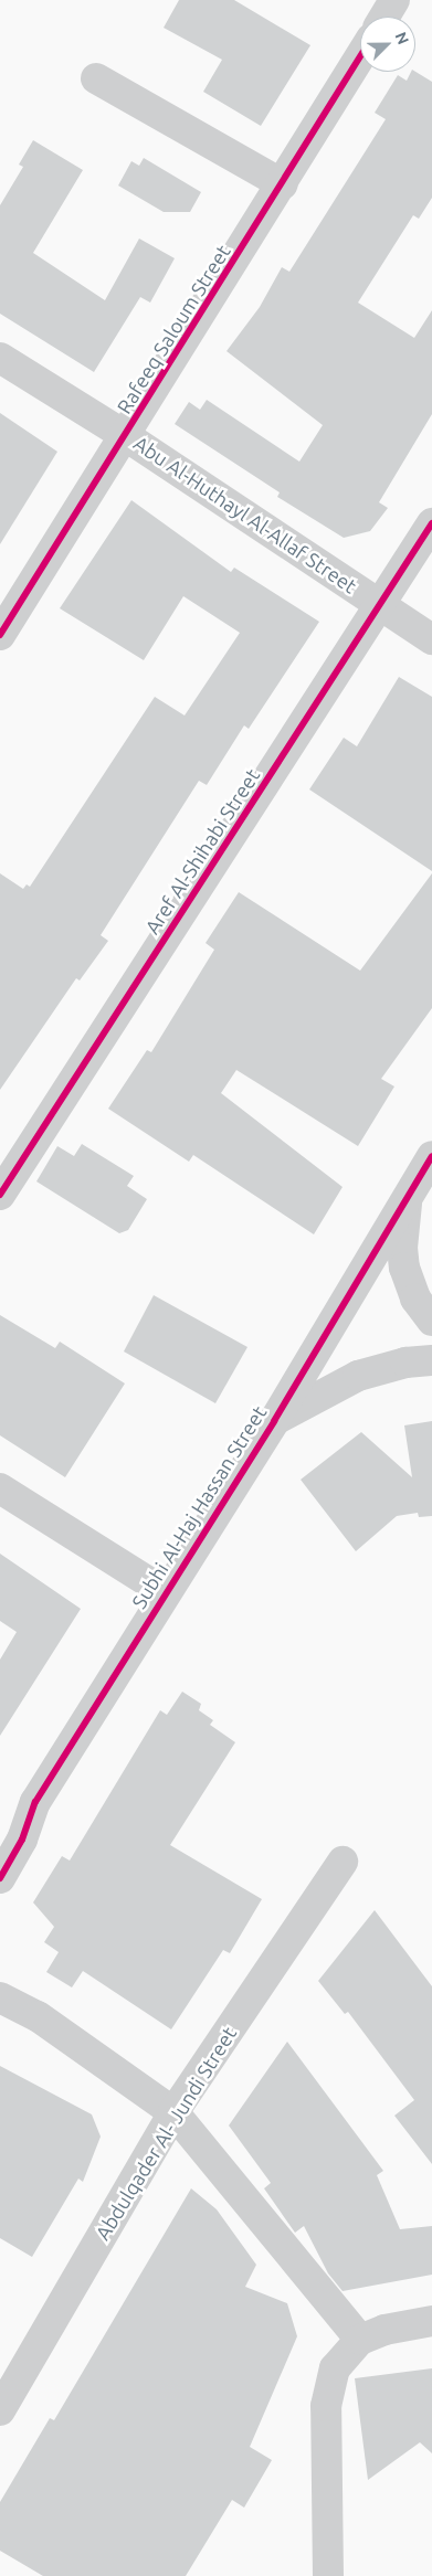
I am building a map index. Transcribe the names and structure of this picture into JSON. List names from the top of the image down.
{
  "streets": {
    "street": [
      "Rafeeq Saloum Street",
      "Abu Al-Huthayl Al-Allaf Street",
      "Aref Al-Shihabi Street",
      "Subhi Al-Haj Hassan Street",
      "Abdulqader Al- Jundi Street"
    ]
  },
  "crossings": [
    ["Rafeeq Saloum Street", "Abu Al-Huthayl Al-Allaf Street"],
    ["Abu Al-Huthayl Al-Allaf Street", "Aref Al-Shihabi Street"]
  ],
  "north": "top right"
}
